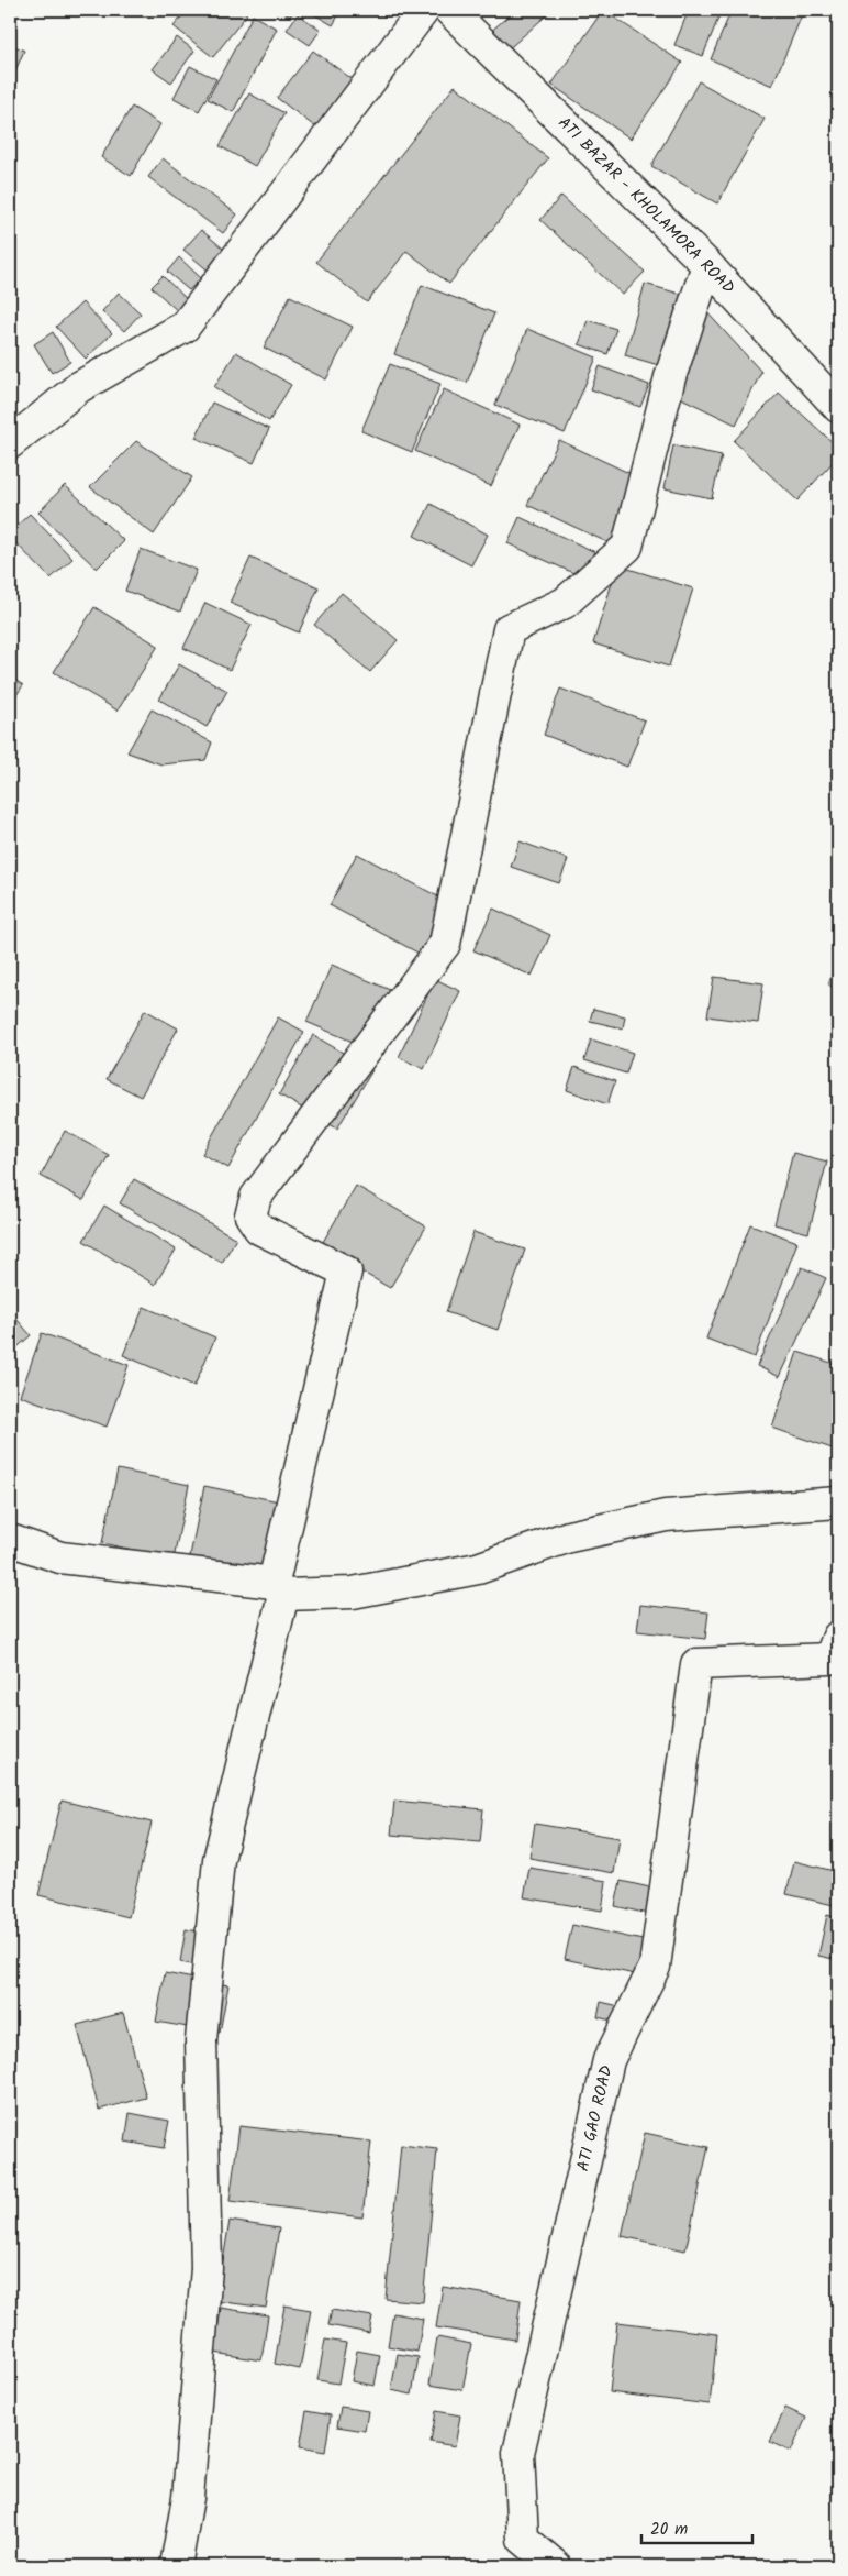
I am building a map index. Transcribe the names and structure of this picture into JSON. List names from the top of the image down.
{
  "streets": {
    "street": ["ATI BAZAR - KHOLAMORA ROAD", "ATI GAO ROAD"]
  },
  "scale_bar": "20 m"
}
